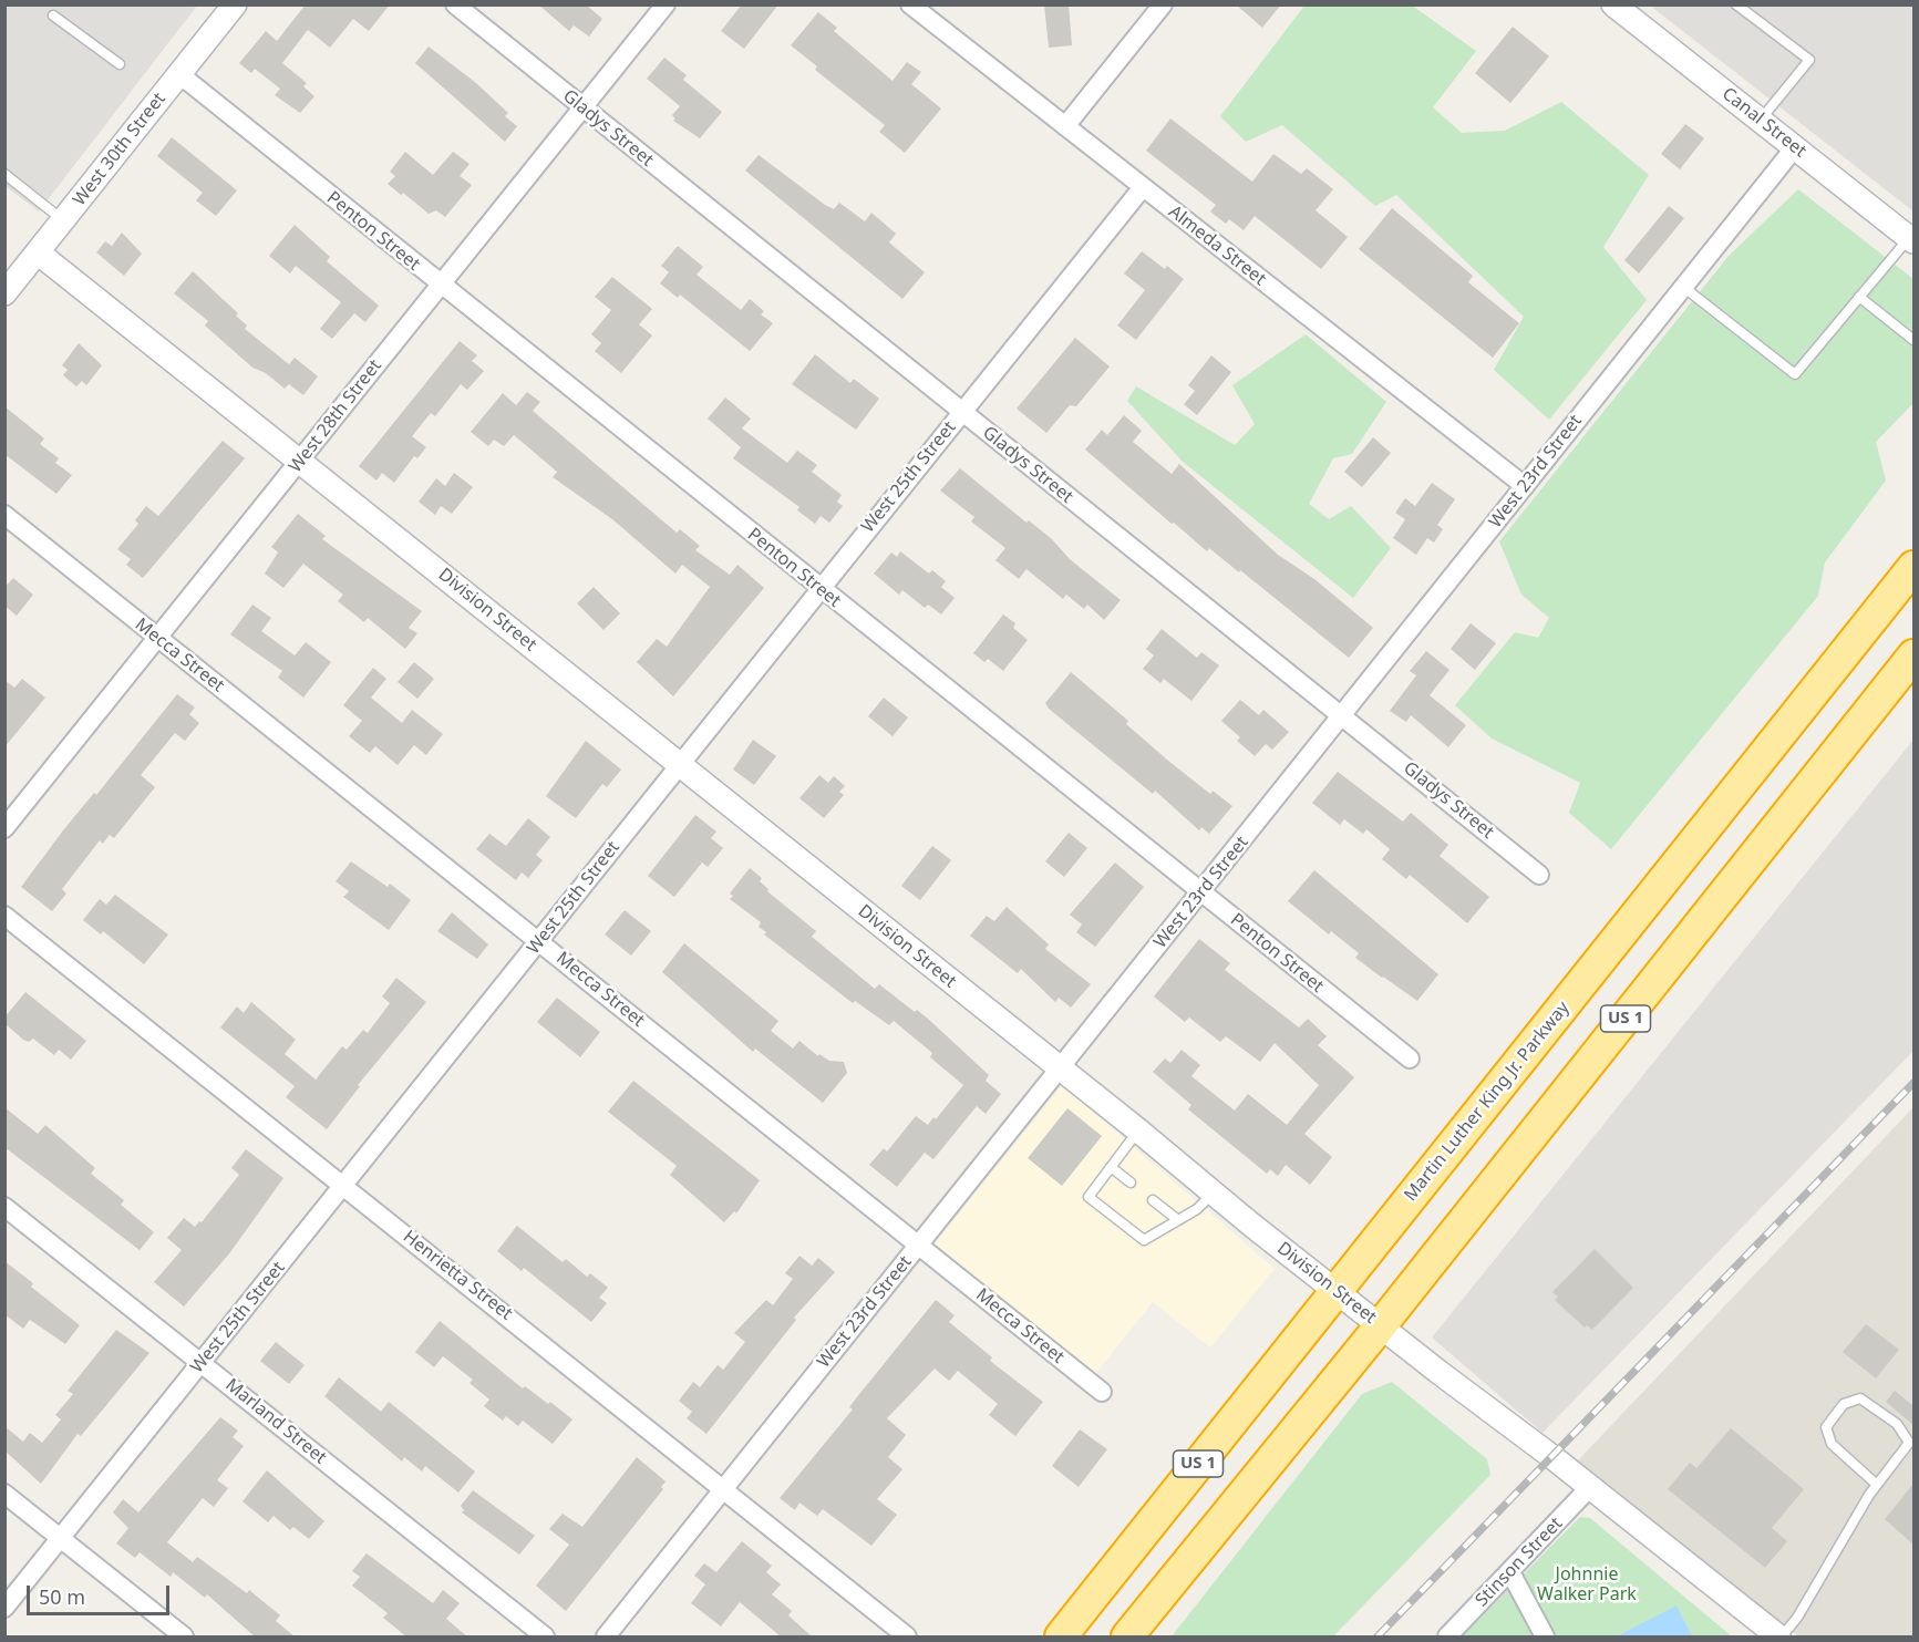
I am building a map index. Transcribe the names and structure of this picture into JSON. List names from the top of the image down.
{
  "streets": {
    "highway": ["US 1", "Martin Luther King Jr. Parkway"],
    "street": [
      "Canal Street",
      "Gladys Street",
      "West 30th Street",
      "Penton Street",
      "Almeda Street",
      "West 28th Street",
      "West 23rd Street",
      "West 25th Street",
      "Division Street",
      "Mecca Street",
      "Henrietta Street",
      "Marland Street",
      "Stinson Street"
    ]
  },
  "crossings": [
    ["Canal Street", "West 23rd Street"],
    ["Gladys Street", "West 28th Street"],
    ["Gladys Street", "West 23rd Street"],
    ["Gladys Street", "West 25th Street"],
    ["West 30th Street", "Penton Street"],
    ["West 30th Street", "Division Street"],
    ["Penton Street", "West 28th Street"],
    ["Penton Street", "West 23rd Street"],
    ["Penton Street", "West 25th Street"],
    ["Almeda Street", "West 23rd Street"],
    ["Almeda Street", "West 25th Street"],
    ["West 28th Street", "Division Street"],
    ["West 28th Street", "Mecca Street"],
    ["West 23rd Street", "Division Street"],
    ["West 23rd Street", "Mecca Street"],
    ["West 23rd Street", "Henrietta Street"],
    ["West 25th Street", "Division Street"],
    ["West 25th Street", "Mecca Street"],
    ["West 25th Street", "Henrietta Street"],
    ["West 25th Street", "Marland Street"],
    ["Division Street", "US 1"],
    ["Division Street", "Martin Luther King Jr. Parkway"],
    ["Division Street", "Stinson Street"]
  ],
  "parks": ["Johnnie Walker Park"],
  "scale_bar": "50 m"
}
